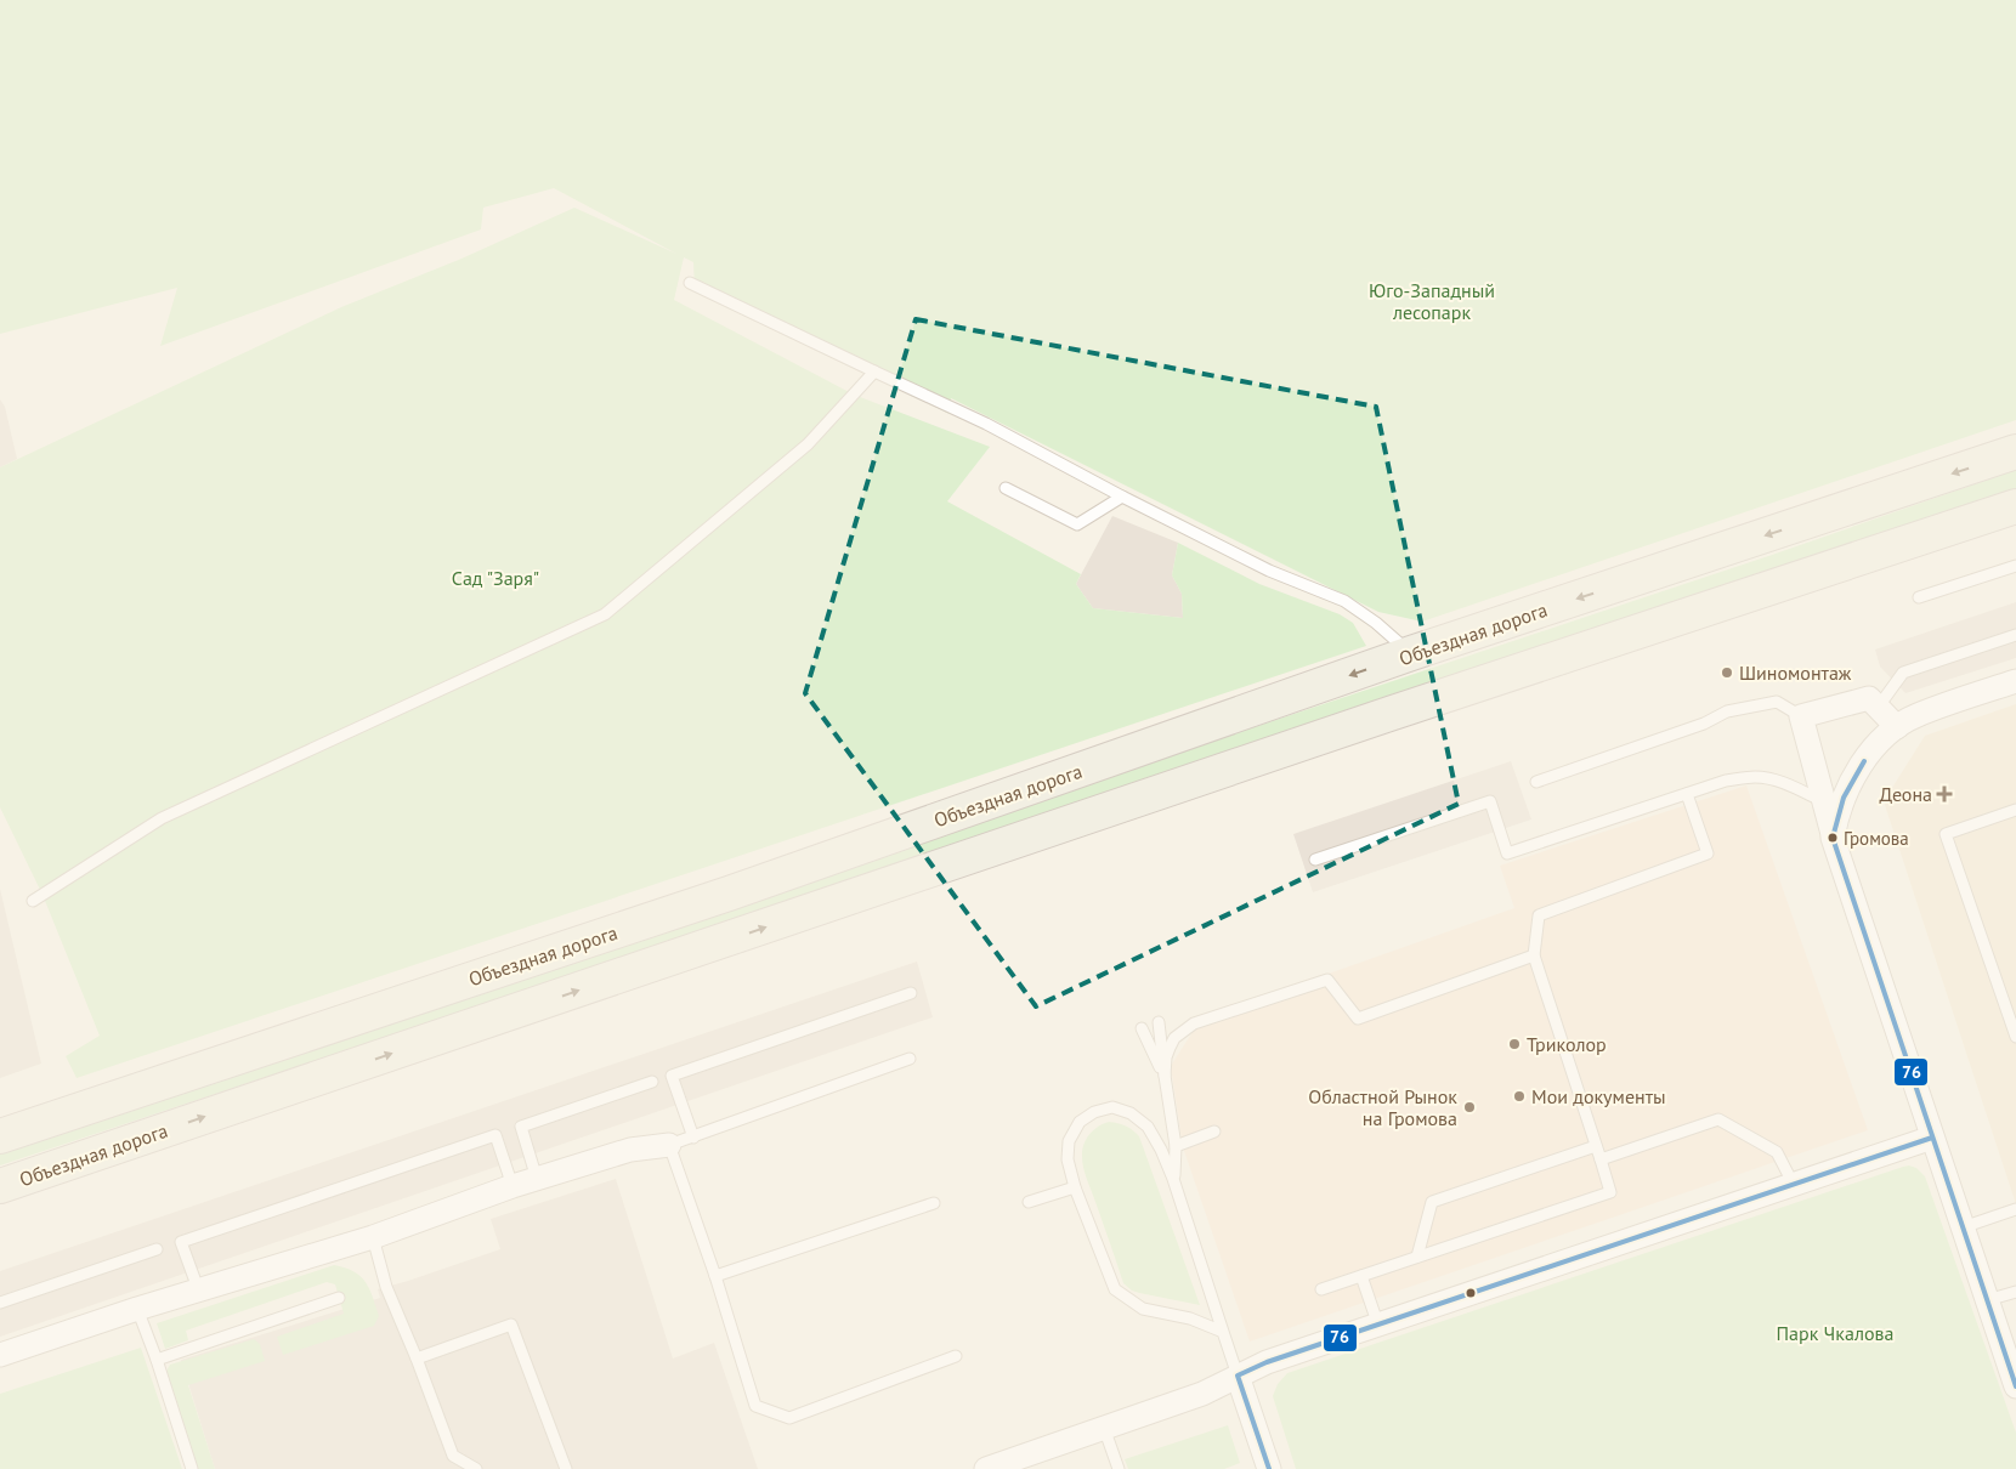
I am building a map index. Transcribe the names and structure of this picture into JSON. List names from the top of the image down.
{
  "streets": {
    "main road": ["Объездная дорога"]
  },
  "parks": ["Юго-Западный лесопарк", "Сад \"Заря\"", "Парк Чкалова"],
  "places": {
    "other": [
      "Шиномонтаж",
      "Громова",
      "Триколор",
      "Мои документы",
      "Областной Рынок на Громова"
    ],
    "health": ["Деона"]
  },
  "lines": ["transit line 76"]
}
